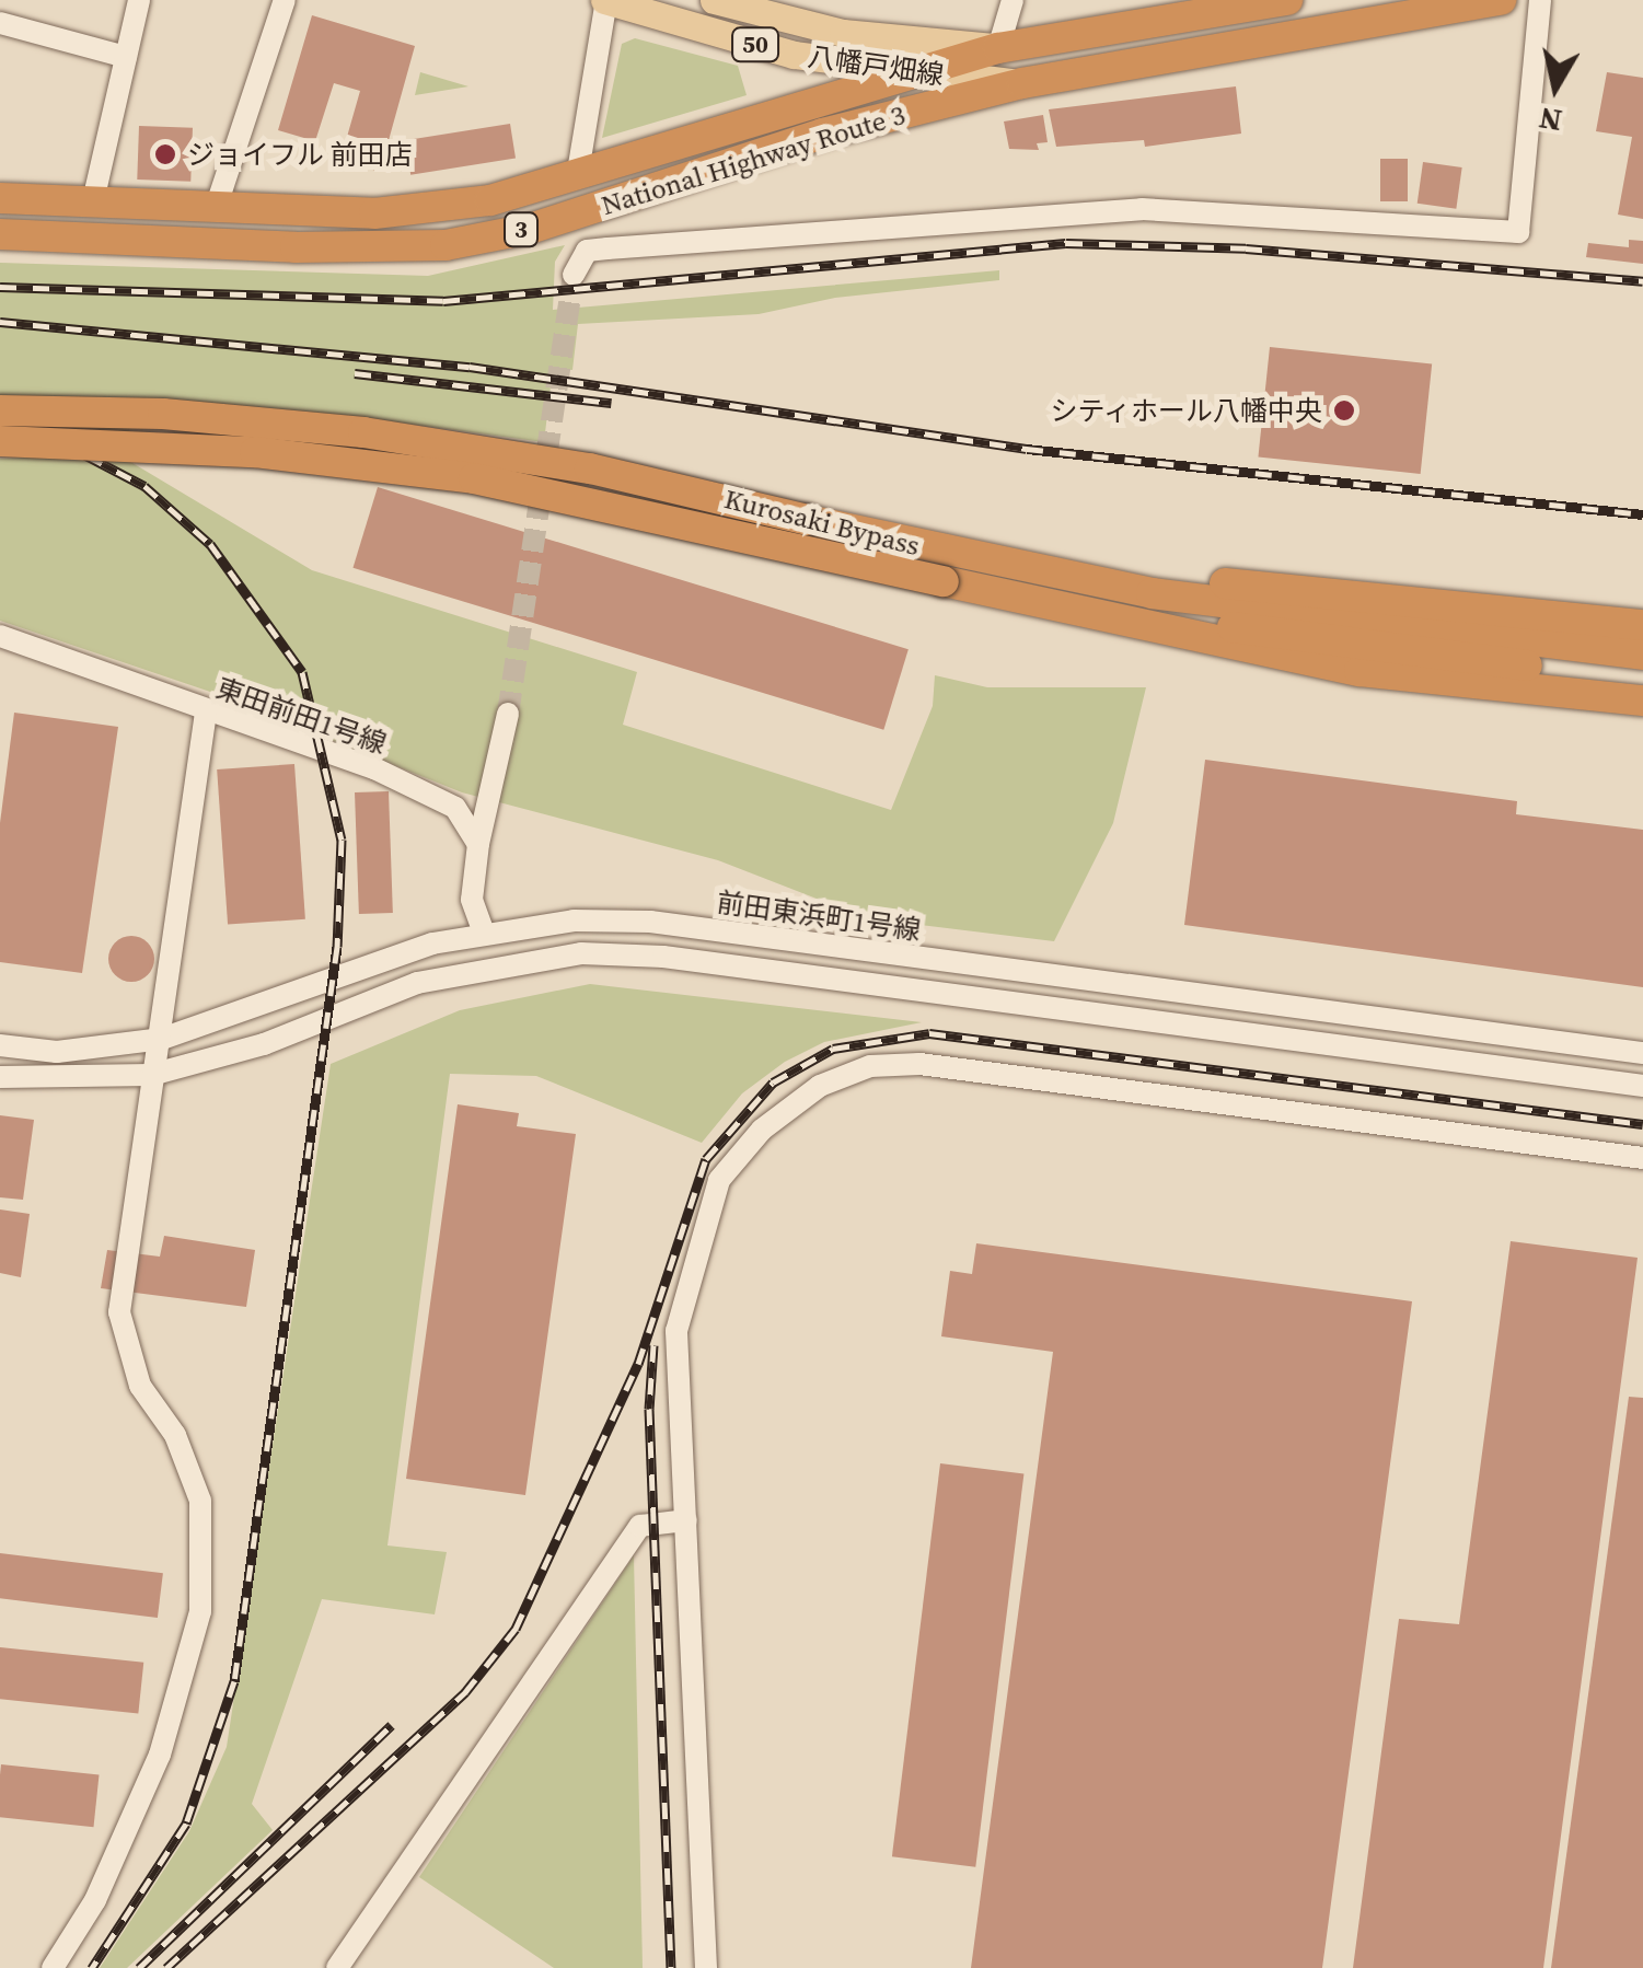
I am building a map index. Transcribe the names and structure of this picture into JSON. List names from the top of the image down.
{
  "streets": {
    "highway": ["National Highway Route 3", "3", "Kurosaki Bypass"],
    "main road": ["50", "八幡戸畑線"],
    "street": ["東田前田1号線", "前田東浜町1号線"]
  },
  "crossings": [
    ["八幡戸畑線", "National Highway Route 3"]
  ],
  "places": ["ジョイフル 前田店", "シティホール八幡中央"],
  "north": "bottom"
}
